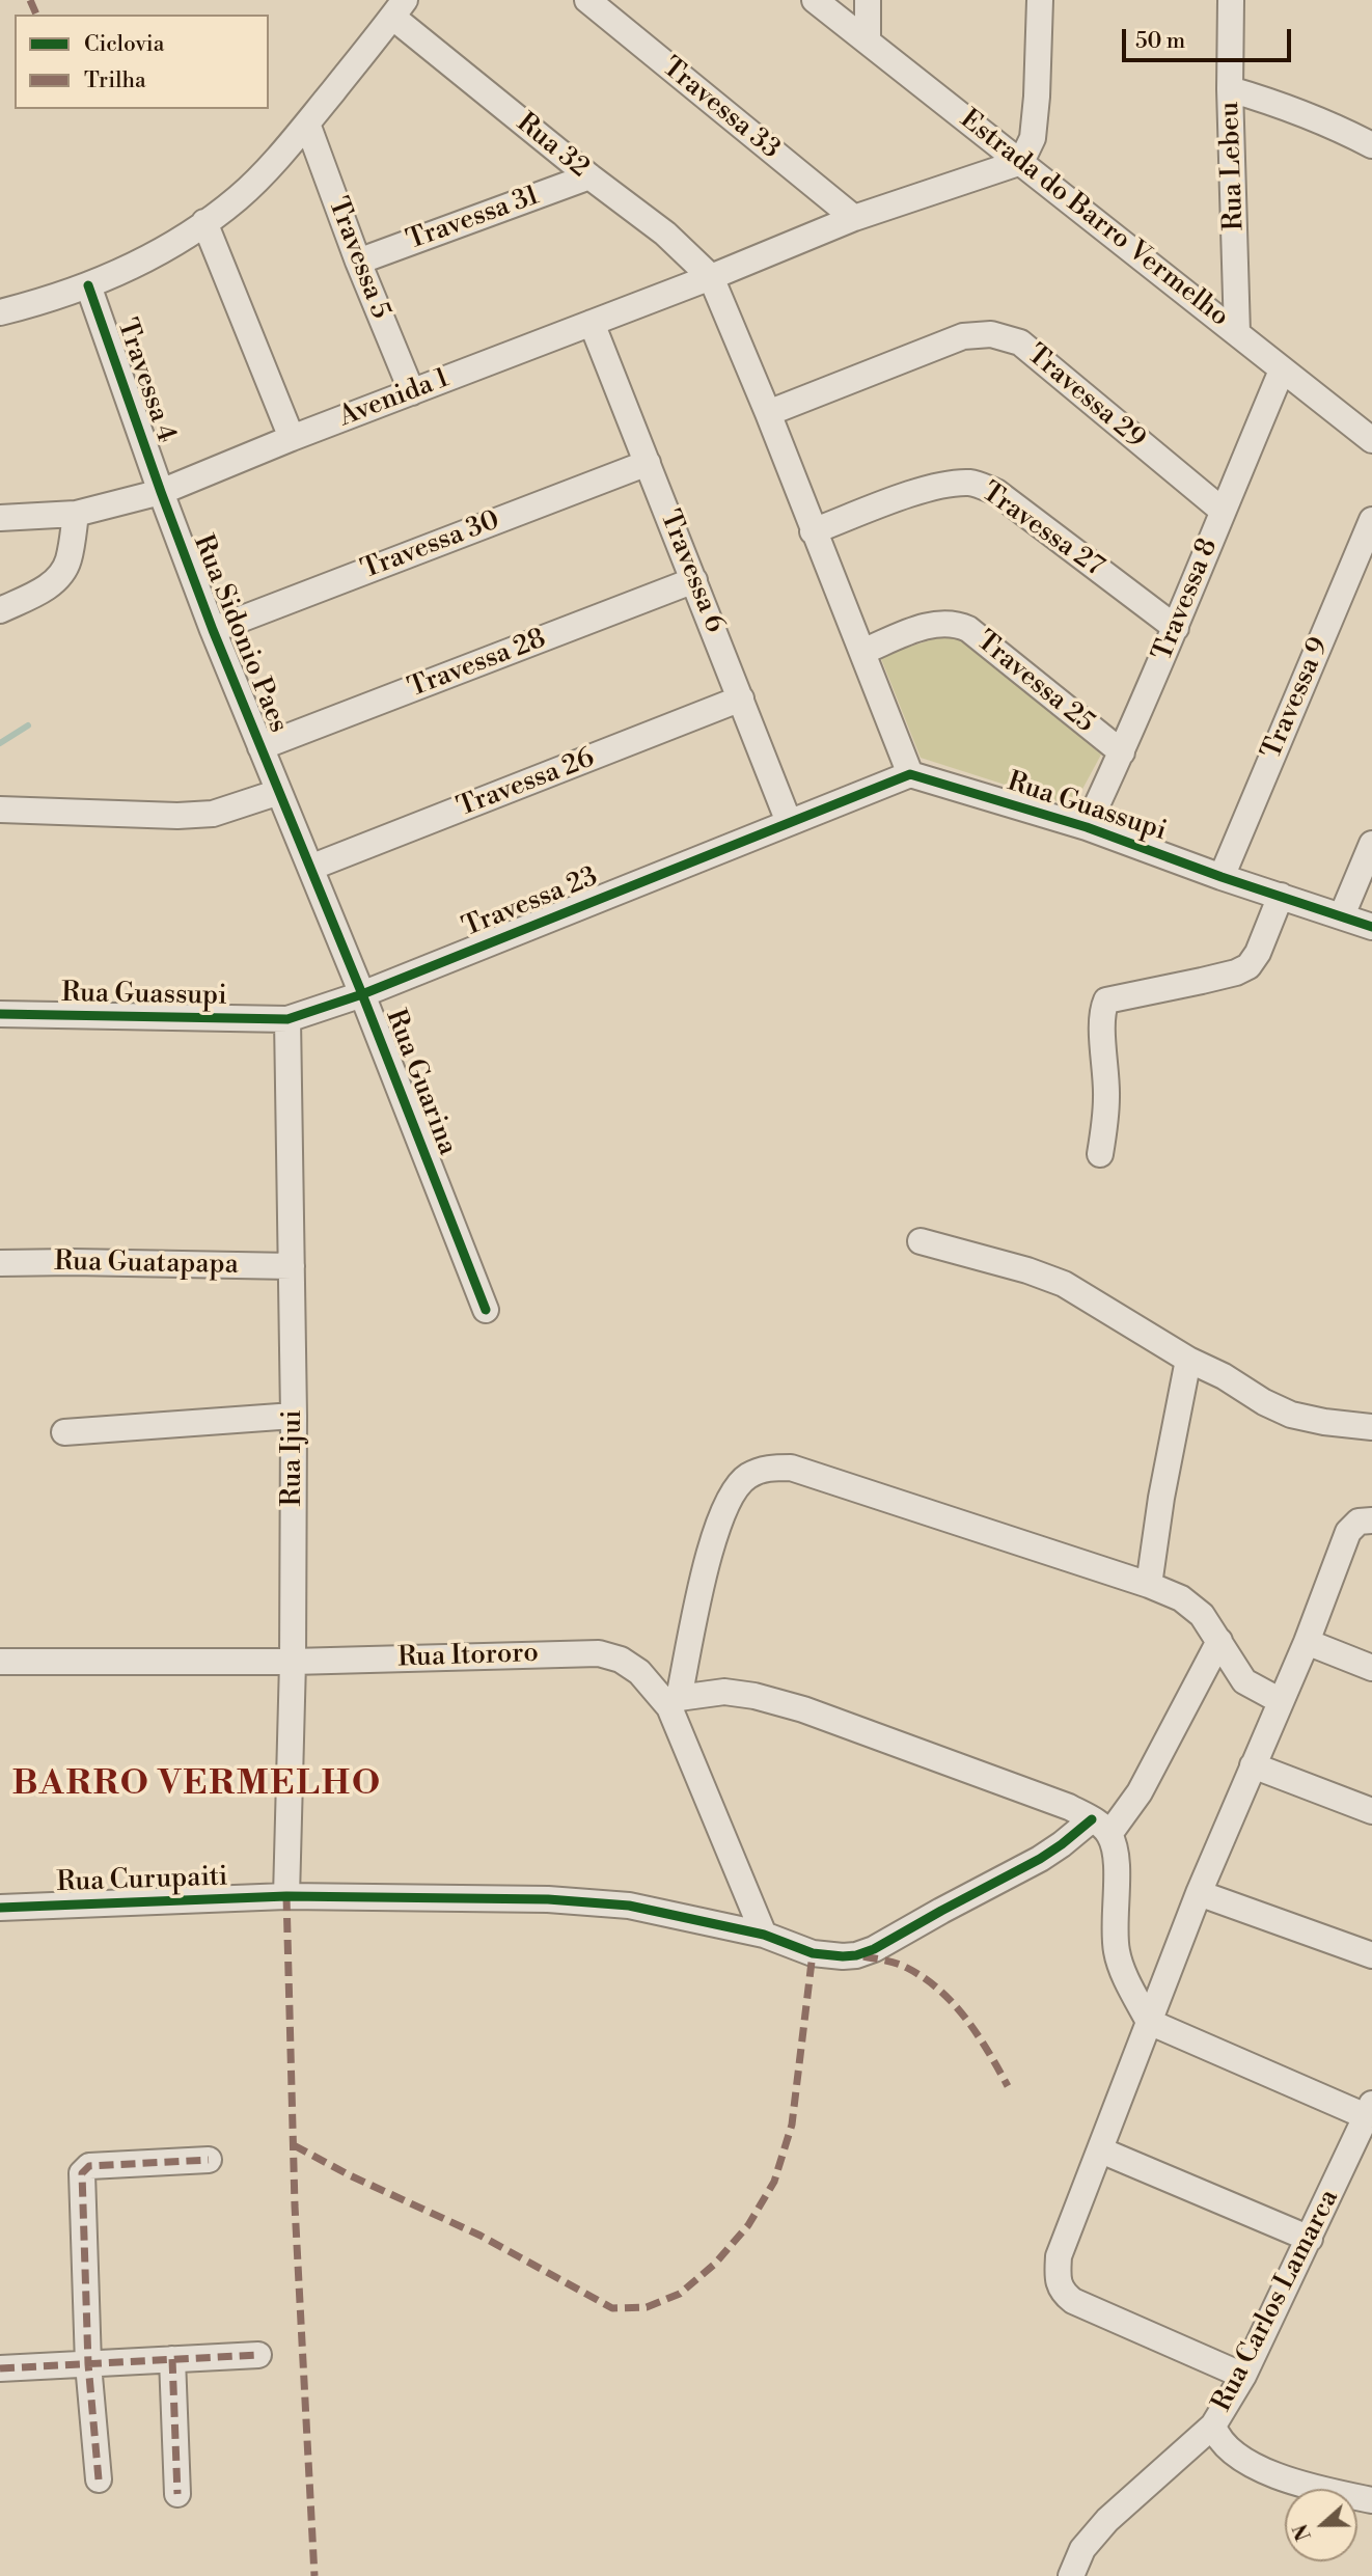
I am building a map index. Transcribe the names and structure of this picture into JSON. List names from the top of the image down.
{
  "streets": {
    "street": [
      "Travessa 33",
      "Rua 32",
      "Rua Lebeu",
      "Travessa 31",
      "Estrada do Barro Vermelho",
      "Travessa 5",
      "Travessa 4",
      "Travessa 29",
      "Avenida 1",
      "Travessa 27",
      "Travessa 30",
      "Travessa 6",
      "Travessa 8",
      "Rua Sidonio Paes",
      "Travessa 28",
      "Travessa 25",
      "Travessa 9",
      "Travessa 26",
      "Rua Guassupi",
      "Travessa 23",
      "Rua Guarina",
      "Rua Guatapapa",
      "Rua Ijui",
      "Rua Itororo",
      "Rua Curupaiti",
      "Rua Carlos Lamarca"
    ]
  },
  "crossings": [
    ["Travessa 33", "Avenida 1"],
    ["Rua 32", "Travessa 31"],
    ["Rua 32", "Avenida 1"],
    ["Rua Lebeu", "Estrada do Barro Vermelho"],
    ["Travessa 31", "Travessa 5"],
    ["Estrada do Barro Vermelho", "Avenida 1"],
    ["Estrada do Barro Vermelho", "Travessa 8"],
    ["Travessa 5", "Avenida 1"],
    ["Travessa 4", "Avenida 1"],
    ["Travessa 4", "Rua Sidonio Paes"],
    ["Travessa 29", "Travessa 8"],
    ["Avenida 1", "Travessa 6"],
    ["Avenida 1", "Rua Sidonio Paes"],
    ["Travessa 27", "Travessa 8"],
    ["Travessa 30", "Travessa 6"],
    ["Travessa 30", "Rua Sidonio Paes"],
    ["Travessa 6", "Travessa 28"],
    ["Travessa 6", "Travessa 26"],
    ["Travessa 6", "Travessa 23"],
    ["Travessa 8", "Travessa 25"],
    ["Travessa 8", "Rua Guassupi"],
    ["Rua Sidonio Paes", "Travessa 28"],
    ["Rua Sidonio Paes", "Rua Guarina"],
    ["Travessa 9", "Rua Guassupi"],
    ["Travessa 26", "Rua Guarina"],
    ["Rua Guassupi", "Travessa 23"],
    ["Rua Guassupi", "Rua Ijui"],
    ["Travessa 23", "Rua Guarina"],
    ["Travessa 23", "Rua Ijui"],
    ["Rua Guatapapa", "Rua Ijui"],
    ["Rua Ijui", "Rua Itororo"],
    ["Rua Ijui", "Rua Curupaiti"],
    ["Rua Itororo", "Rua Curupaiti"]
  ],
  "districts": ["BARRO VERMELHO"],
  "legend": ["Ciclovia", "Trilha"],
  "scale_bar": "50 m",
  "north": "left"
}
